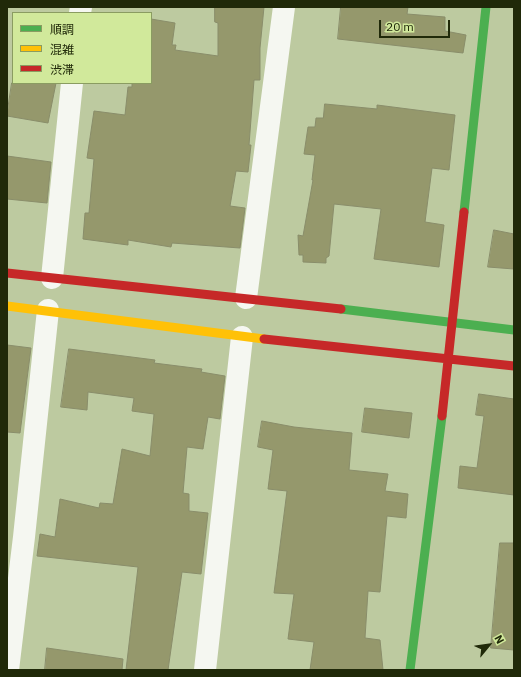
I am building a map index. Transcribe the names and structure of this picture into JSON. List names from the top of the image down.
{
  "legend": ["順調", "混雑", "渋滞"],
  "scale_bar": "20 m",
  "north": "top right"
}
